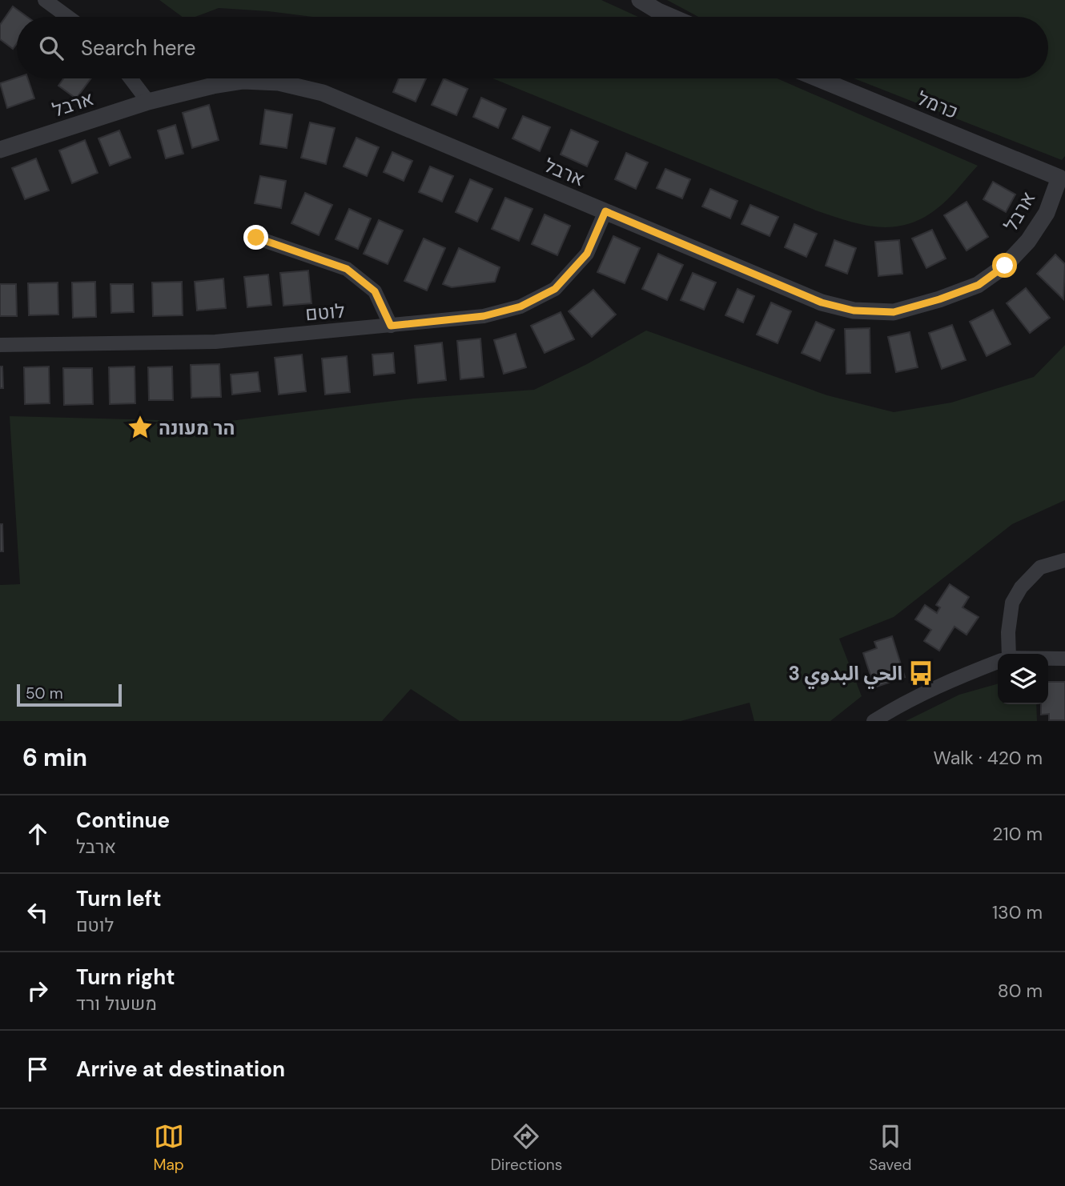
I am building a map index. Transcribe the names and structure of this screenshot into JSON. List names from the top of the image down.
{
  "streets": {
    "street": ["ארבל", "כרמל", "לוטם"]
  },
  "crossings": [
    ["ארבל", "כרמל"],
    ["ארבל", "לוטם"]
  ],
  "places": {
    "place": ["הר מעונה"],
    "bus stop": ["الحي البدوي 3"]
  },
  "scale_bar": "50 m",
  "page": {
    "search": "Search here",
    "scale": "50 m",
    "heading": ["6 min", "Walk · 420 m"],
    "list": [
      ["Continue", "ארבל", "210 m"],
      ["Turn left", "לוטם", "130 m"],
      ["Turn right", "משעול ורד", "80 m"],
      "Arrive at destination"
    ],
    "nav": ["Map", "Directions", "Saved"]
  }
}
